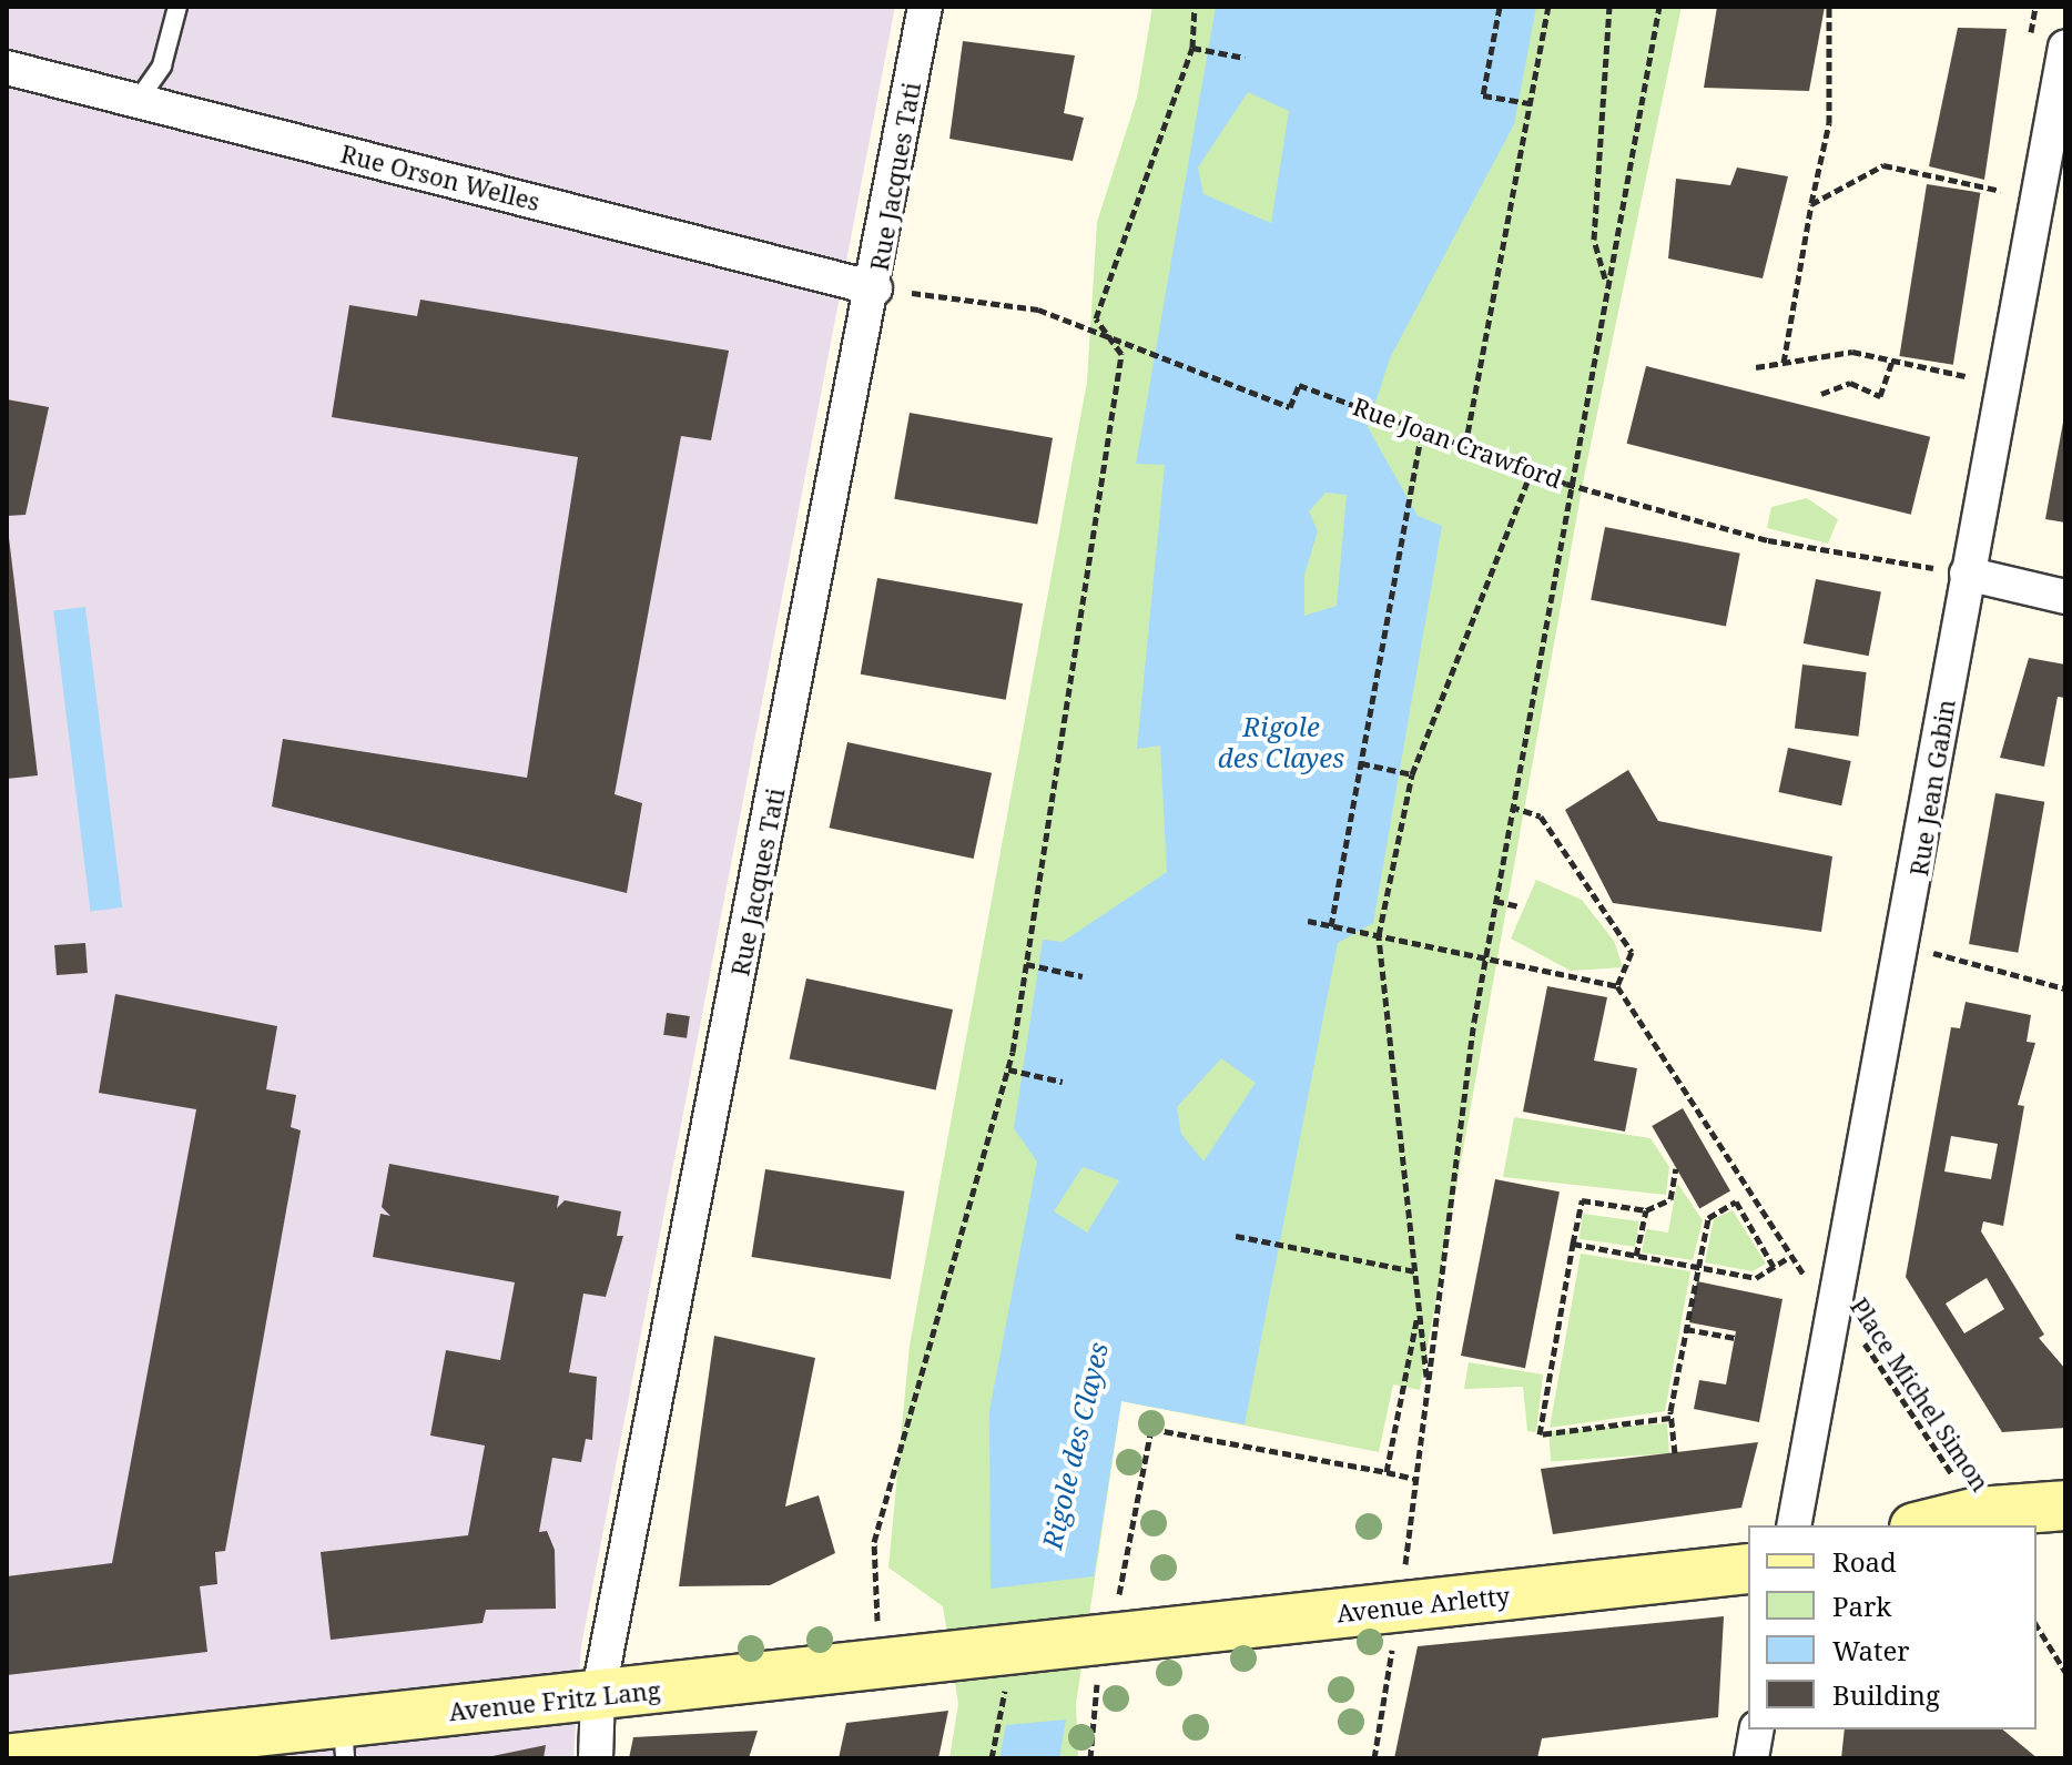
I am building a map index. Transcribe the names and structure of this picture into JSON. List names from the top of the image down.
{
  "streets": {
    "street": [
      "Rue Jacques Tati",
      "Rue Orson Welles",
      "Rue Jean Gabin",
      "Avenue Arletty",
      "Avenue Fritz Lang"
    ],
    "path": ["Rue Joan Crawford", "Place Michel Simon"]
  },
  "crossings": [
    ["Rue Jacques Tati", "Rue Orson Welles"],
    ["Rue Jacques Tati", "Rue Joan Crawford"],
    ["Rue Jacques Tati", "Avenue Fritz Lang"],
    ["Rue Orson Welles", "Rue Joan Crawford"],
    ["Rue Joan Crawford", "Rue Jean Gabin"],
    ["Rue Jean Gabin", "Place Michel Simon"],
    ["Avenue Arletty", "Avenue Fritz Lang"]
  ],
  "water": ["Rigole des Clayes"],
  "legend": [
    "Road",
    "Park",
    "Water",
    "Building"
  ]
}
